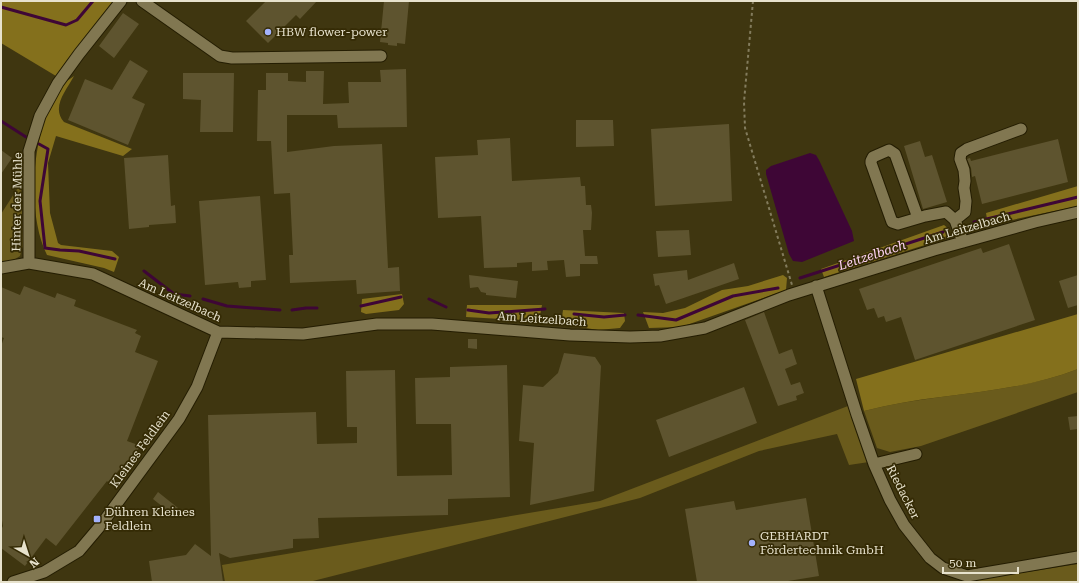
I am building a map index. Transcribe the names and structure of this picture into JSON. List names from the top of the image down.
{
  "streets": {
    "street": [
      "Hinter der Mühle",
      "Am Leitzelbach",
      "Kleines Feldlein",
      "Riedacker"
    ]
  },
  "crossings": [
    ["Hinter der Mühle", "Am Leitzelbach"],
    ["Am Leitzelbach", "Kleines Feldlein"],
    ["Am Leitzelbach", "Riedacker"]
  ],
  "water": ["Leitzelbach"],
  "places": {
    "other": ["HBW flower-power", "GEBHARDT Fördertechnik GmbH"],
    "transit": ["Dühren Kleines Feldlein"]
  },
  "scale_bar": "50 m",
  "north": "bottom right"
}
